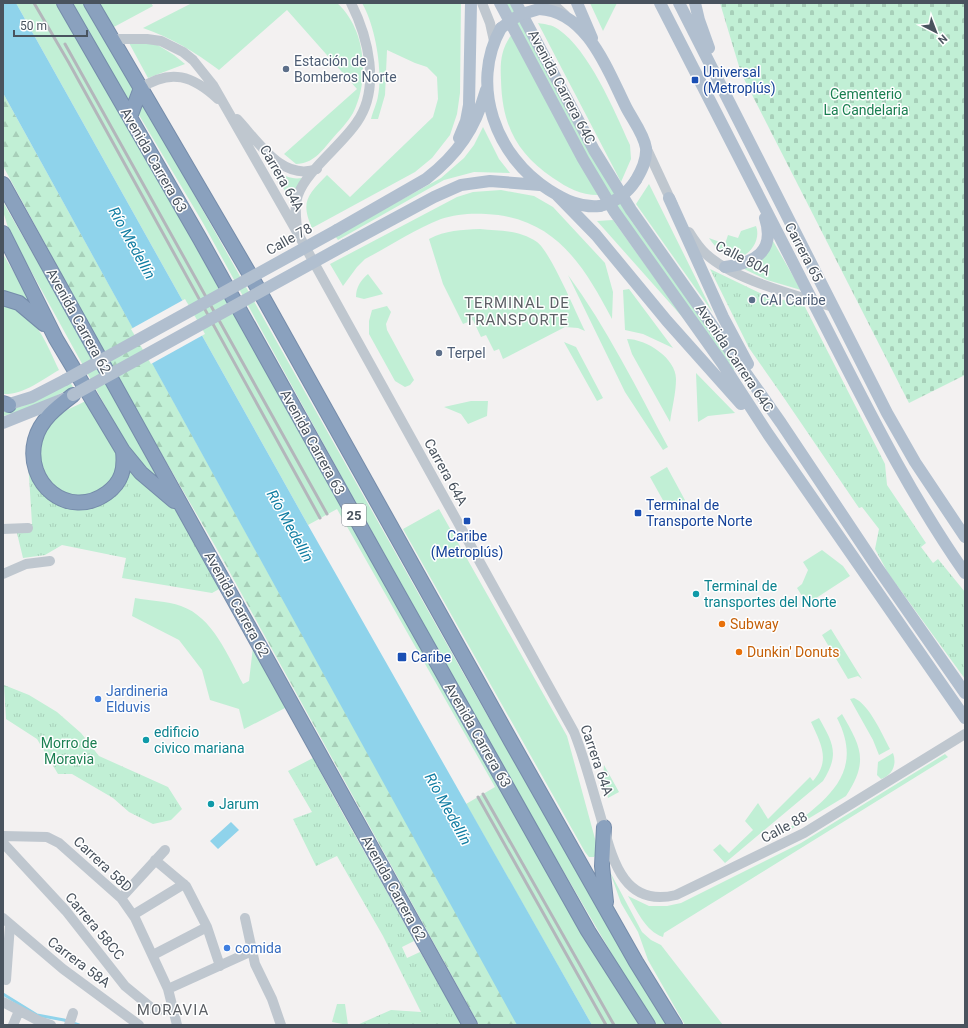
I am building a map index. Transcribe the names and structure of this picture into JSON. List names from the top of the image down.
{
  "streets": {
    "highway": ["Avenida Carrera 63", "Avenida Carrera 62", "25"],
    "main road": ["Avenida Carrera 64C", "Calle 78", "Carrera 65"],
    "street": [
      "Carrera 64A",
      "Calle 80A",
      "Calle 88",
      "Carrera 58D",
      "Carrera 58CC",
      "Carrera 58A"
    ]
  },
  "crossings": [
    ["Carrera 64A", "Calle 88"],
    ["Carrera 65", "Calle 80A"],
    ["Carrera 58D", "Carrera 58CC"]
  ],
  "districts": ["TERMINAL DE TRANSPORTE", "MORAVIA"],
  "water": ["Río Medellín"],
  "parks": ["Cementerio La Candelaria", "Morro de Moravia"],
  "places": {
    "other": [
      "Estación de Bomberos Norte",
      "CAI Caribe",
      "Terpel",
      "Terminal de transportes del Norte",
      "Subway",
      "Dunkin' Donuts",
      "Jardineria Elduvis",
      "edificio civico mariana",
      "Jarum",
      "comida"
    ],
    "transit": [
      "Universal (Metroplús)",
      "Terminal de Transporte Norte",
      "Caribe (Metroplús)",
      "Caribe"
    ]
  },
  "scale_bar": "50 m",
  "north": "bottom right"
}
